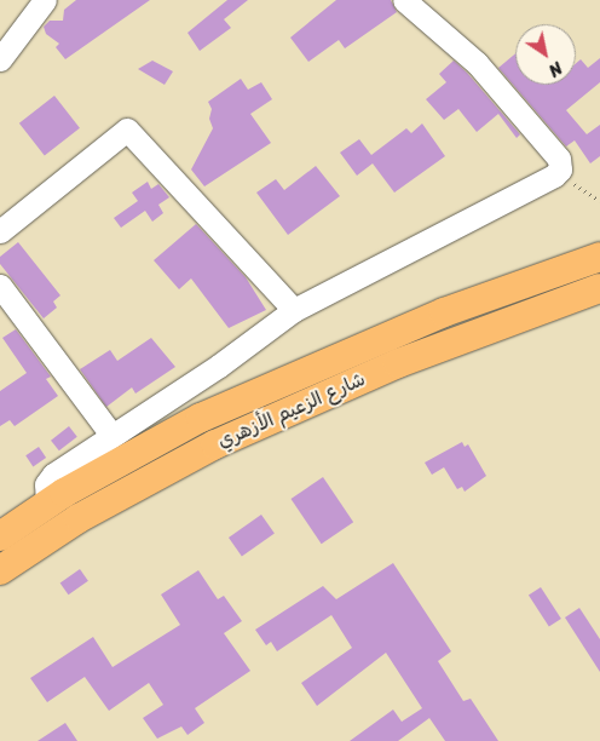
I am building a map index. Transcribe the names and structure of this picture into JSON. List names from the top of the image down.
{
  "streets": {
    "main road": ["شارع الزعيم الأزهري"]
  },
  "north": "bottom right"
}
